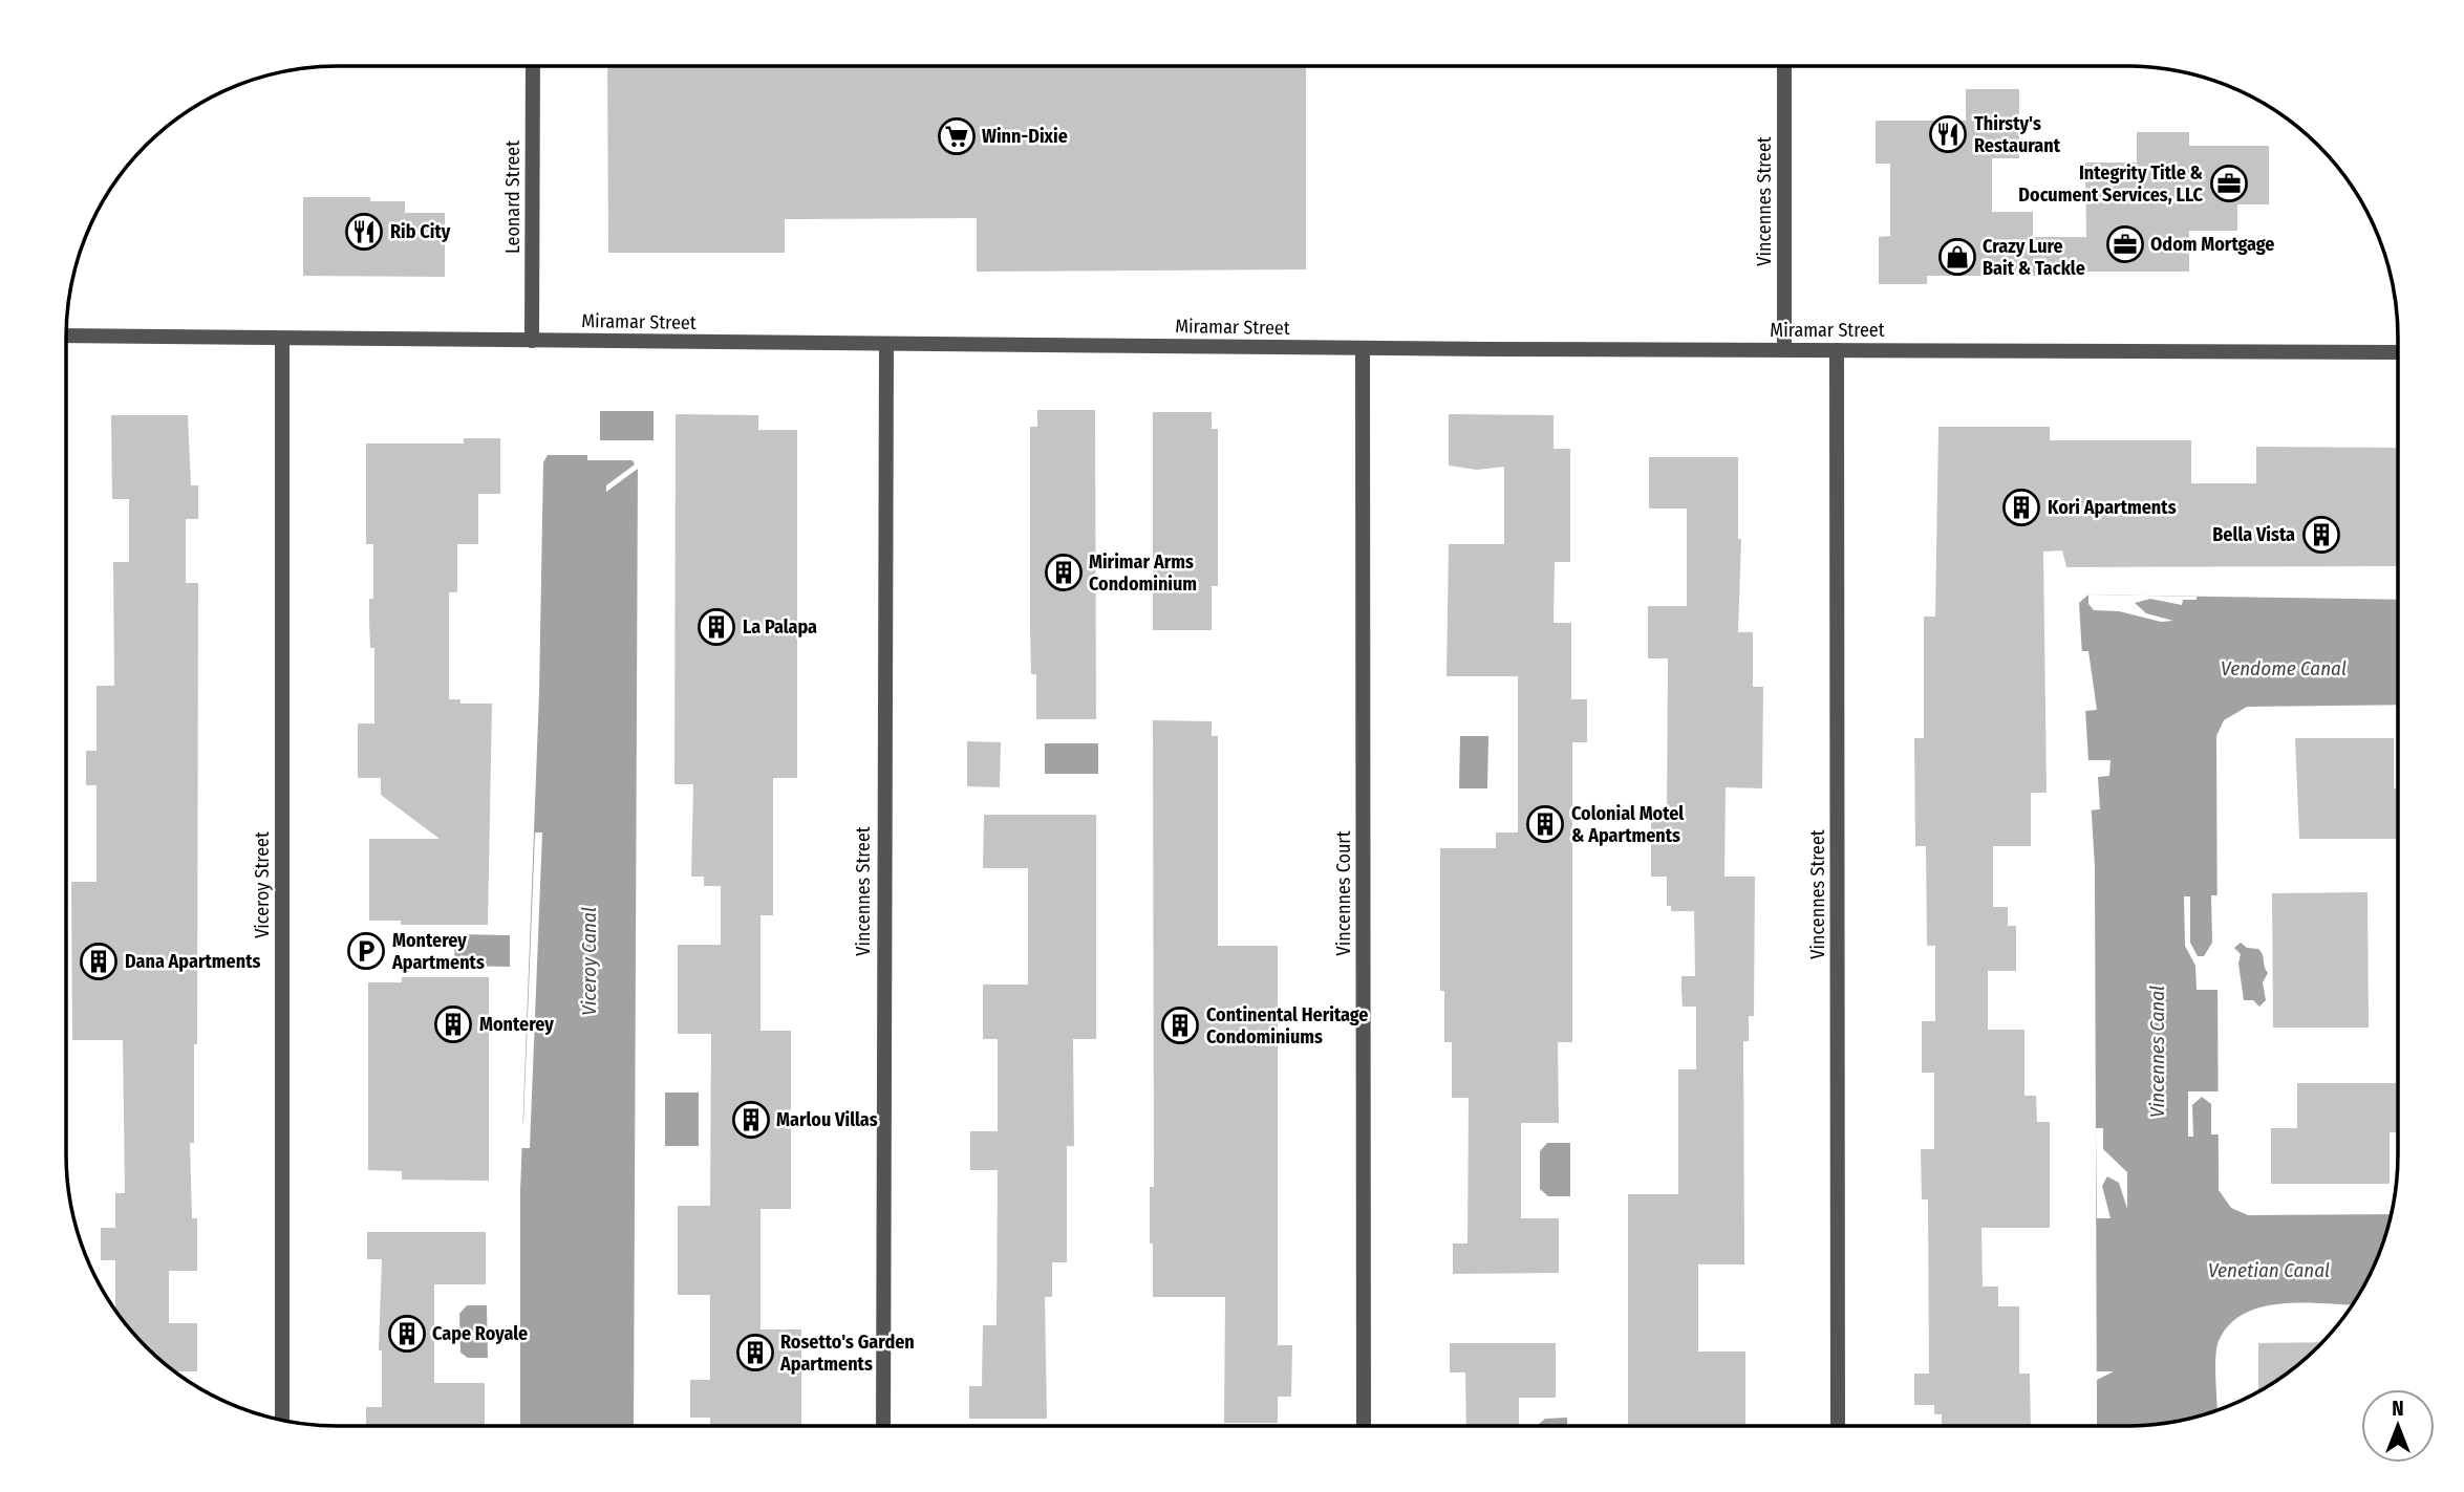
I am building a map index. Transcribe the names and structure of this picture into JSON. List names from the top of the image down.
{
  "streets": {
    "street": [
      "Leonard Street",
      "Vincennes Street",
      "Miramar Street",
      "Viceroy Street",
      "Vincennes Court"
    ]
  },
  "crossings": [
    ["Leonard Street", "Miramar Street"],
    ["Vincennes Street", "Miramar Street"],
    ["Miramar Street", "Viceroy Street"],
    ["Miramar Street", "Vincennes Court"]
  ],
  "water": [
    "Vendome Canal",
    "Viceroy Canal",
    "Vincennes Canal",
    "Venetian Canal"
  ],
  "places": {
    "restaurant": ["Thirsty's Restaurant", "Rib City"],
    "supermarket": ["Winn-Dixie"],
    "office": ["Integrity Title & Document Services, LLC", "Odom Mortgage"],
    "shop": ["Crazy Lure Bait & Tackle"],
    "building": [
      "Kori Apartments",
      "Bella Vista",
      "Mirimar Arms Condominium",
      "La Palapa",
      "Colonial Motel & Apartments",
      "Dana Apartments",
      "Monterey",
      "Continental Heritage Condominiums",
      "Marlou Villas",
      "Cape Royale",
      "Rosetto's Garden Apartments"
    ],
    "parking": ["Monterey Apartments"]
  },
  "north": "top"
}
